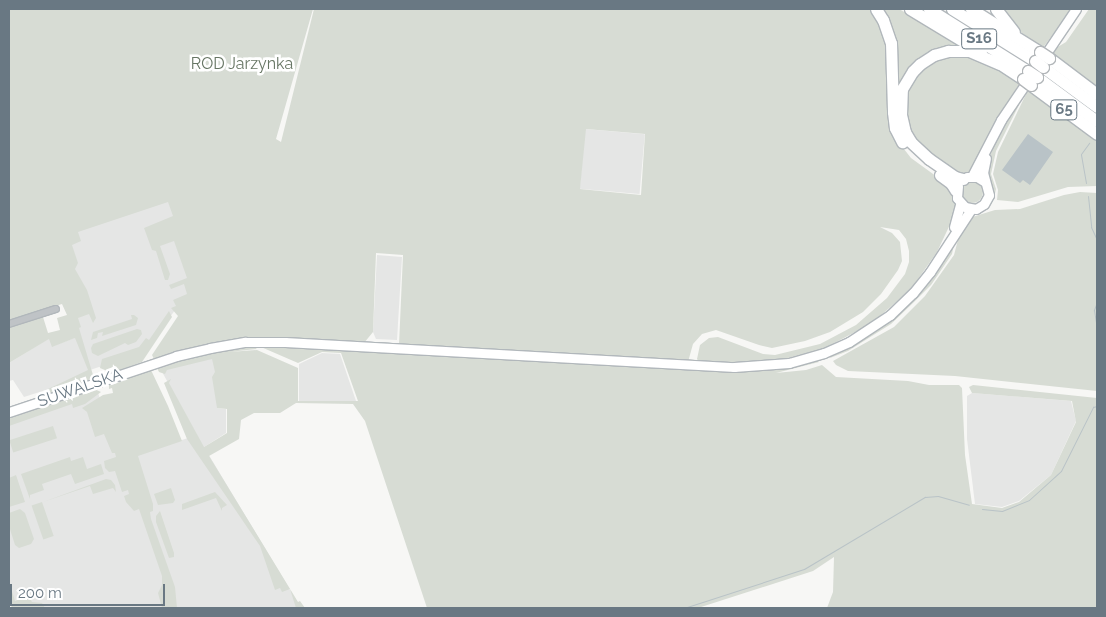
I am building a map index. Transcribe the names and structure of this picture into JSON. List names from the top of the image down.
{
  "streets": {
    "highway": ["S16", "65"],
    "main road": ["SUWALSKA"]
  },
  "crossings": [
    ["S16", "65"]
  ],
  "parks": ["ROD Jarzynka"],
  "scale_bar": "200 m"
}
